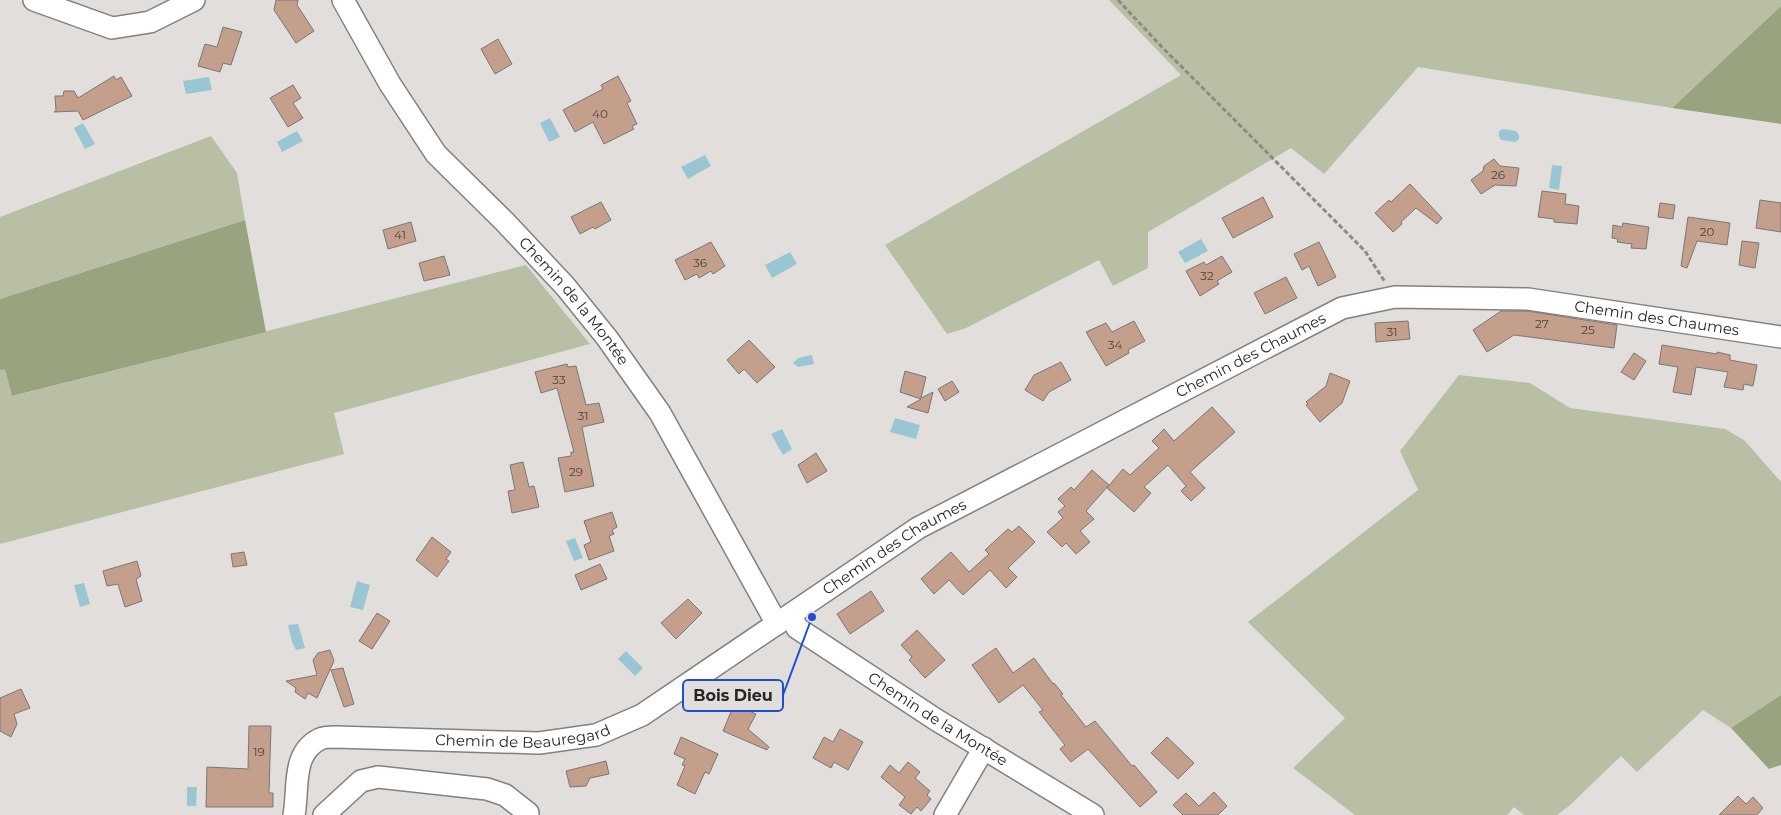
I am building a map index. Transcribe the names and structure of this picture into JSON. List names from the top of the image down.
{
  "streets": {
    "street": ["Chemin de la Montée", "Chemin des Chaumes", "Chemin de Beauregard"]
  },
  "crossings": [
    ["Chemin de la Montée", "Chemin des Chaumes"],
    ["Chemin de la Montée", "Chemin de Beauregard"],
    ["Chemin des Chaumes", "Chemin de Beauregard"]
  ],
  "places": ["Bois Dieu"],
  "house_numbers": [
    "40",
    "26",
    "20",
    "41",
    "36",
    "32",
    "27",
    "25",
    "31",
    "34",
    "33",
    "31",
    "29",
    "19"
  ]
}
